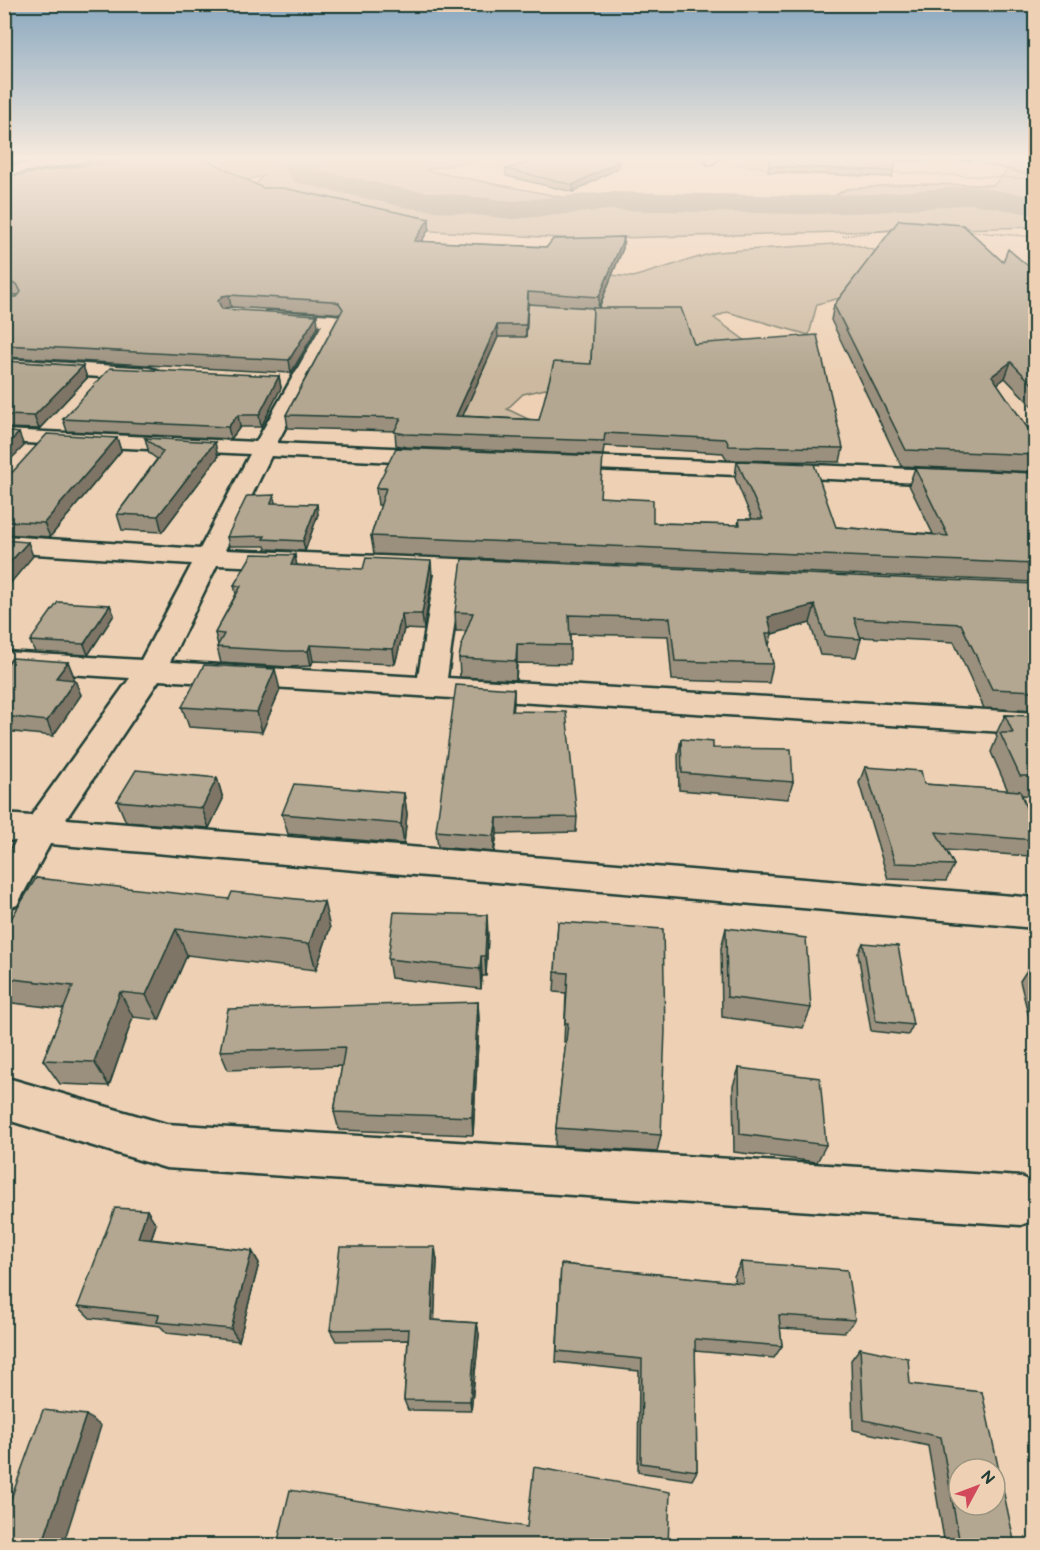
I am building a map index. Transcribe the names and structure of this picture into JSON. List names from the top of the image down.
{
  "north": "top right"
}
